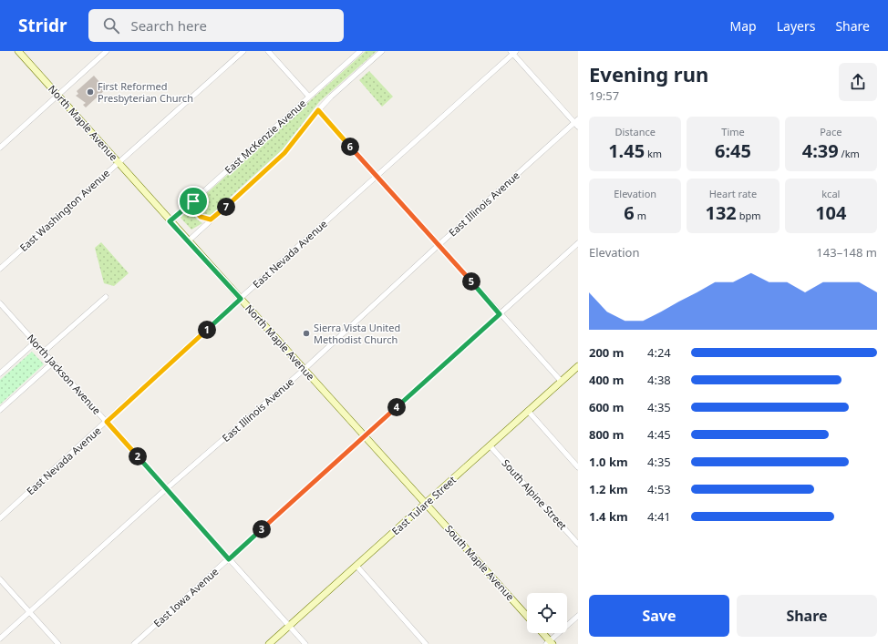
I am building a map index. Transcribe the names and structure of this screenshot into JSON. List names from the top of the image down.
{
  "streets": {
    "main road": ["North Maple Avenue", "East Tulare Street", "South Maple Avenue"],
    "street": [
      "East McKenzie Avenue",
      "East Illinois Avenue",
      "East Washington Avenue",
      "East Nevada Avenue",
      "North Jackson Avenue",
      "South Alpine Street",
      "East Iowa Avenue"
    ]
  },
  "crossings": [
    ["North Maple Avenue", "East McKenzie Avenue"],
    ["North Maple Avenue", "East Illinois Avenue"],
    ["North Maple Avenue", "East Washington Avenue"],
    ["North Maple Avenue", "East Nevada Avenue"],
    ["North Maple Avenue", "East Tulare Street"],
    ["North Maple Avenue", "South Maple Avenue"],
    ["North Maple Avenue", "East Iowa Avenue"],
    ["East Illinois Avenue", "North Jackson Avenue"],
    ["East Nevada Avenue", "North Jackson Avenue"],
    ["North Jackson Avenue", "East Tulare Street"],
    ["North Jackson Avenue", "East Iowa Avenue"],
    ["South Alpine Street", "East Tulare Street"],
    ["East Tulare Street", "South Maple Avenue"]
  ],
  "places": ["First Reformed Presbyterian Church", "Sierra Vista United Methodist Church"],
  "page": {
    "header": "Stridr",
    "search": "Search here",
    "nav": ["Map", "Layers", "Share"],
    "heading": ["Evening run", "19:57"],
    "stats": [
      ["Distance", "1.45 km"],
      ["Time", "6:45"],
      ["Pace", "4:39 /km"],
      ["Elevation", "6 m"],
      ["Heart rate", "132 bpm"],
      ["kcal", "104"]
    ],
    "pins": [
      "6",
      "7",
      "5",
      "1",
      "4",
      "2",
      "3"
    ],
    "chart": ["Elevation", "143–148 m"],
    "list": [
      {
        "name": "200 m",
        "note": "4:24"
      },
      {
        "name": "400 m",
        "note": "4:38"
      },
      {
        "name": "600 m",
        "note": "4:35"
      },
      {
        "name": "800 m",
        "note": "4:45"
      },
      {
        "name": "1.0 km",
        "note": "4:35"
      },
      {
        "name": "1.2 km",
        "note": "4:53"
      },
      {
        "name": "1.4 km",
        "note": "4:41"
      }
    ],
    "buttons": ["Save", "Share"]
  }
}
